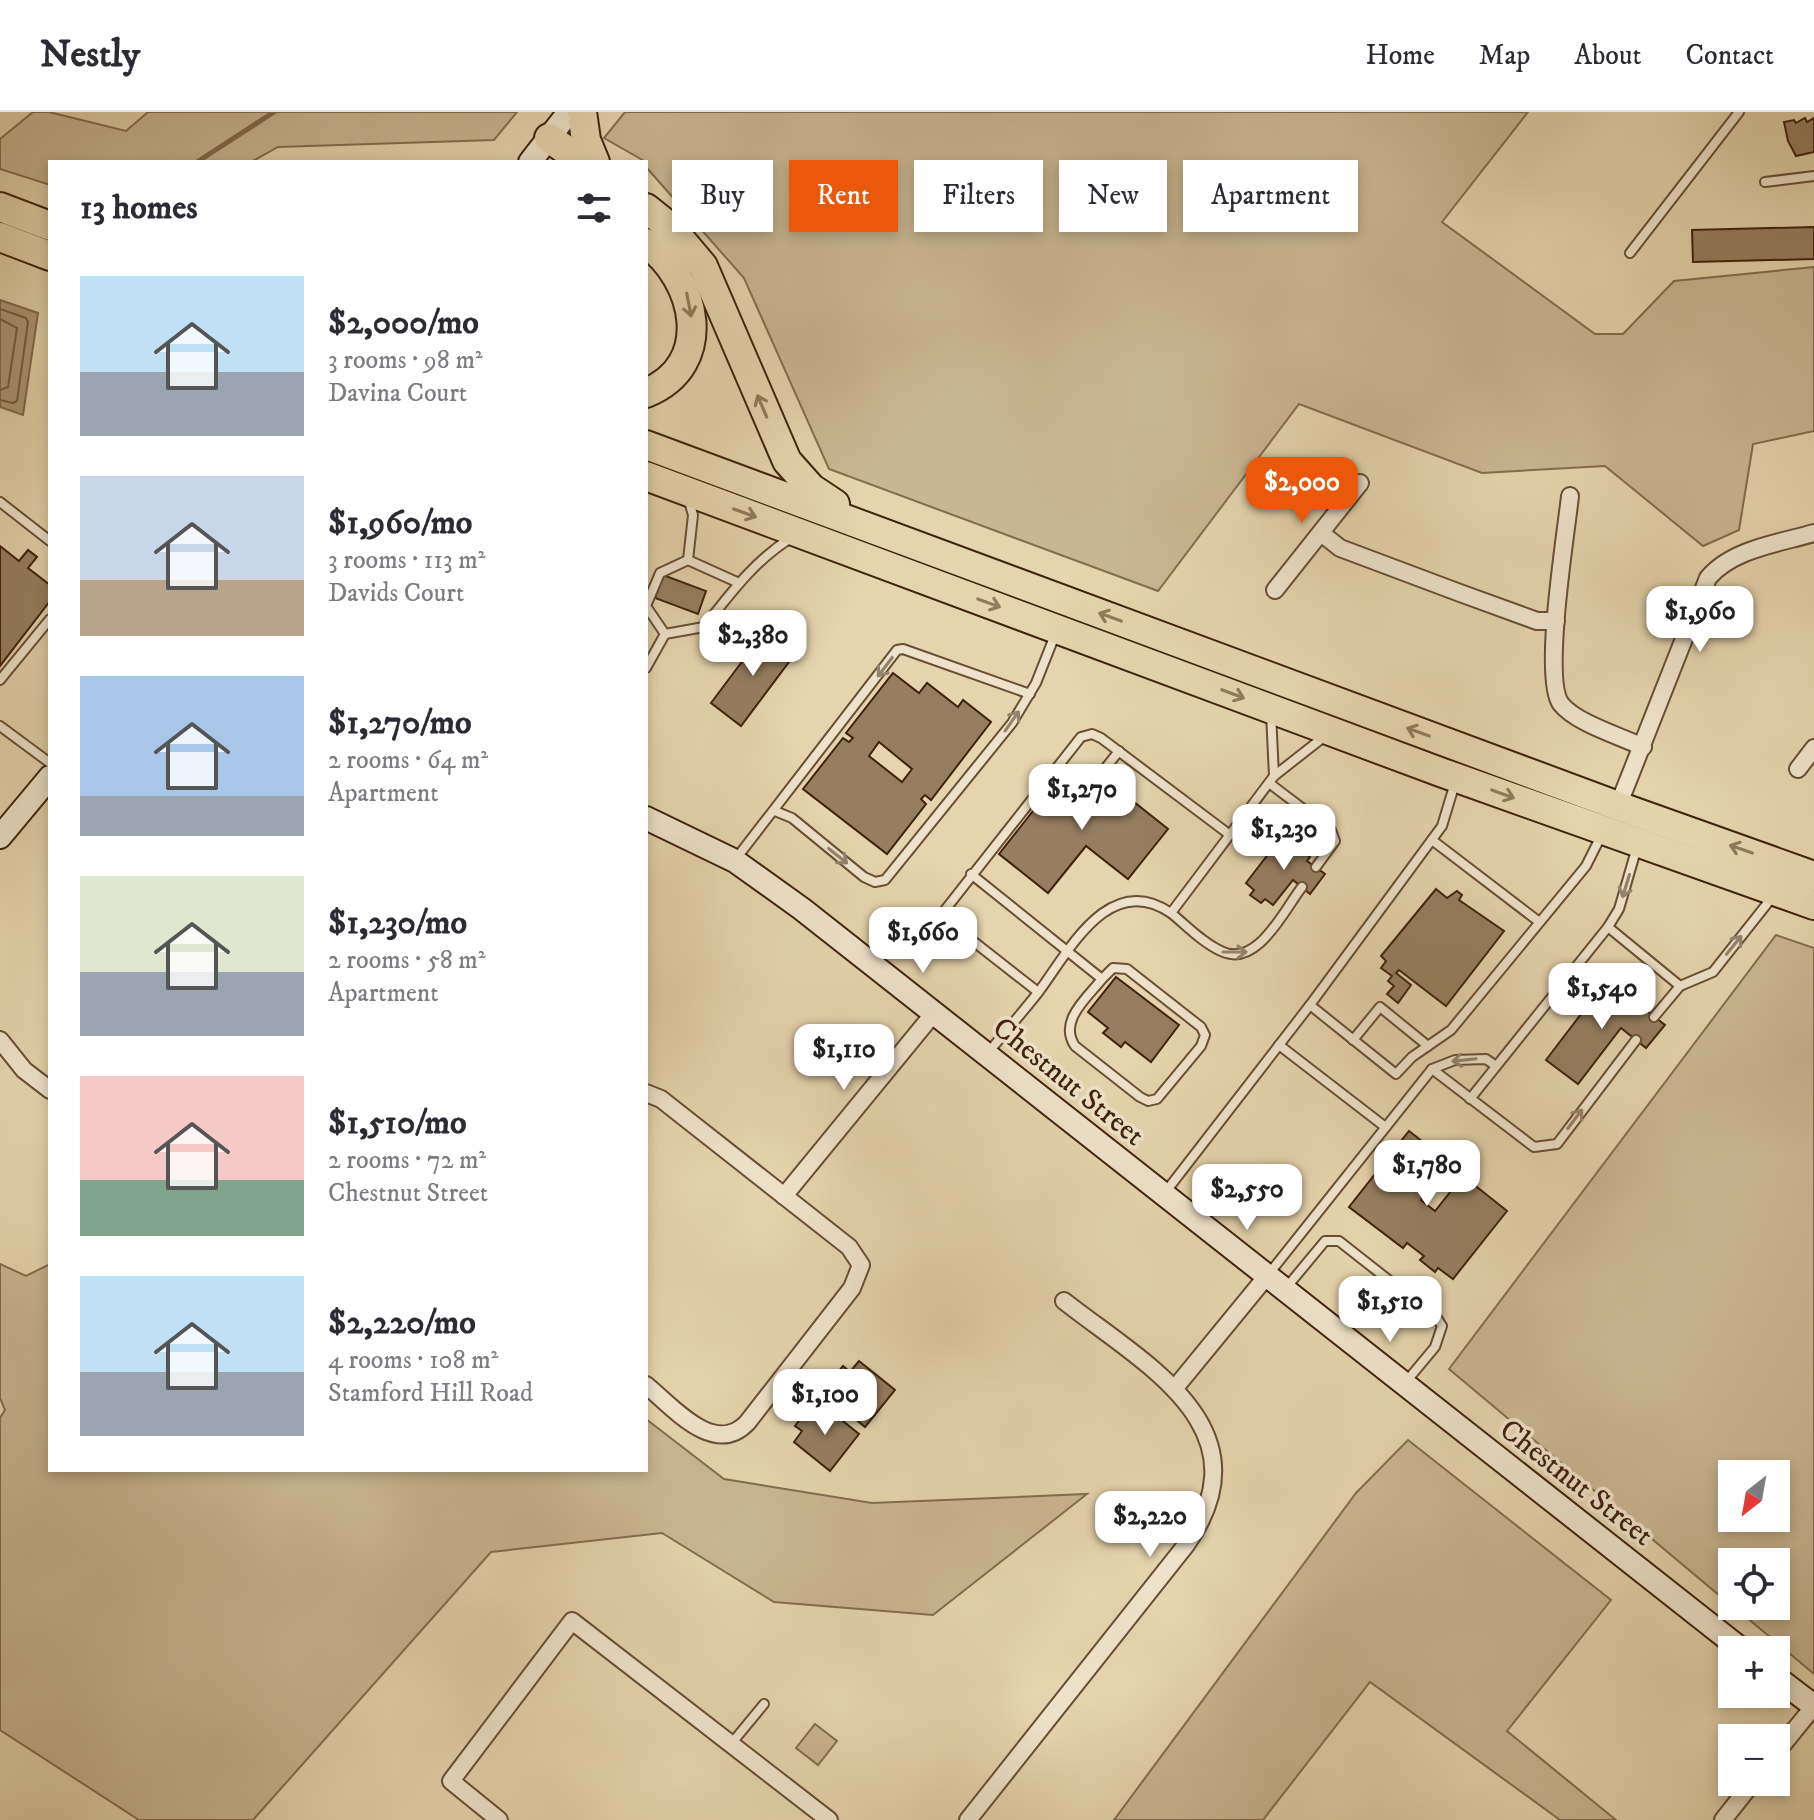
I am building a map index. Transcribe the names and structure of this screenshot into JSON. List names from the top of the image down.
{
  "streets": {
    "street": ["Chestnut Street"]
  },
  "north": "bottom left",
  "page": {
    "header": "Nestly",
    "nav": [
      "Home",
      "Map",
      "About",
      "Contact"
    ],
    "chip": [
      "Buy",
      "Rent",
      "Filters",
      "New",
      "Apartment"
    ],
    "heading": "13 homes",
    "list": [
      {
        "name": "$2,000/mo",
        "note": "3 rooms · 98 m² · Davina Court"
      },
      {
        "name": "$1,960/mo",
        "note": "3 rooms · 113 m² · Davids Court"
      },
      {
        "name": "$1,270/mo",
        "note": "2 rooms · 64 m² · Apartment"
      },
      {
        "name": "$1,230/mo",
        "note": "2 rooms · 58 m² · Apartment"
      },
      {
        "name": "$1,510/mo",
        "note": "2 rooms · 72 m² · Chestnut Street"
      },
      {
        "name": "$2,220/mo",
        "note": "4 rooms · 108 m² · Stamford Hill Road"
      }
    ],
    "price": [
      "$2,000",
      "$1,960",
      "$2,380",
      "$1,270",
      "$1,230",
      "$1,660",
      "$1,540",
      "$1,110",
      "$1,780",
      "$2,550",
      "$1,510",
      "$1,100",
      "$2,220"
    ],
    "map_buttons": ["+", "−"]
  }
}
